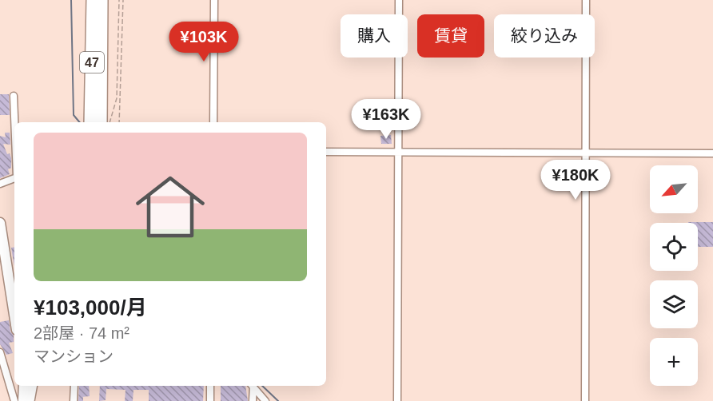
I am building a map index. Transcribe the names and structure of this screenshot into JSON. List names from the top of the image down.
{
  "streets": {
    "highway": ["47"]
  },
  "north": "bottom left",
  "page": {
    "chip": ["購入", "賃貸", "絞り込み"],
    "price": ["¥103K", "¥163K", "¥180K"],
    "list": [
      {
        "name": "¥103,000/月",
        "note": "2部屋 · 74 m² · マンション"
      }
    ],
    "map_buttons": "+"
  }
}
